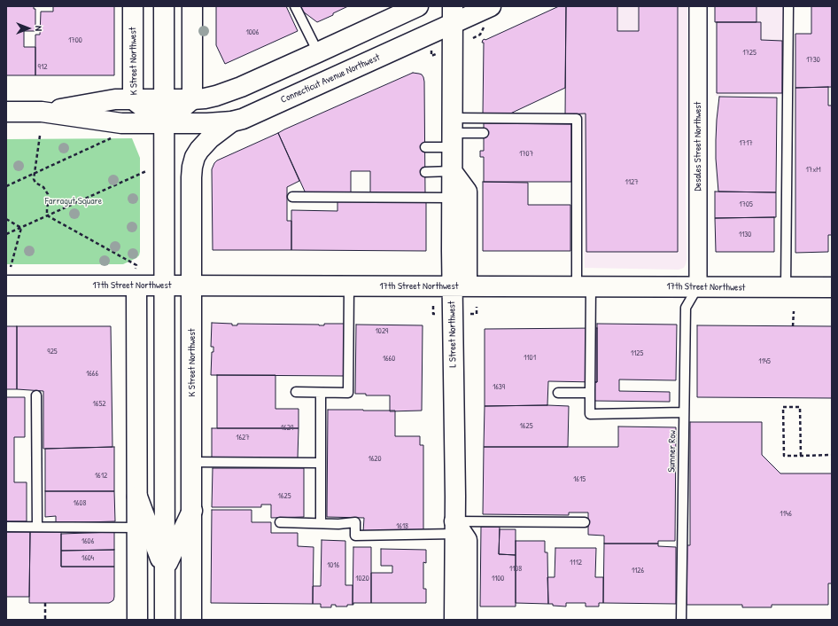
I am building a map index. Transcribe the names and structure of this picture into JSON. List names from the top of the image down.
{
  "streets": {
    "main road": [
      "K Street Northwest",
      "Connecticut Avenue Northwest",
      "17th Street Northwest",
      "L Street Northwest"
    ],
    "street": ["Desales Street Northwest"],
    "lane": ["Sumner Row"]
  },
  "crossings": [
    ["K Street Northwest", "Connecticut Avenue Northwest"],
    ["K Street Northwest", "17th Street Northwest"],
    ["Connecticut Avenue Northwest", "L Street Northwest"],
    ["Desales Street Northwest", "17th Street Northwest"],
    ["Desales Street Northwest", "Sumner Row"],
    ["17th Street Northwest", "L Street Northwest"],
    ["17th Street Northwest", "Sumner Row"]
  ],
  "parks": ["Farragut Square"],
  "house_numbers": [
    "1006",
    "1700",
    "1725",
    "1730",
    "912",
    "1717",
    "1707",
    "17xM",
    "1127",
    "1705",
    "1130",
    "1029",
    "925",
    "1125",
    "1101",
    "1660",
    "1145",
    "1666",
    "1639",
    "1652",
    "1625",
    "1629",
    "1627",
    "1620",
    "1612",
    "1615",
    "1625",
    "1608",
    "1146",
    "1618",
    "1606",
    "1604",
    "1112",
    "1016",
    "1108",
    "1126",
    "1020",
    "1100"
  ],
  "north": "right"
}
